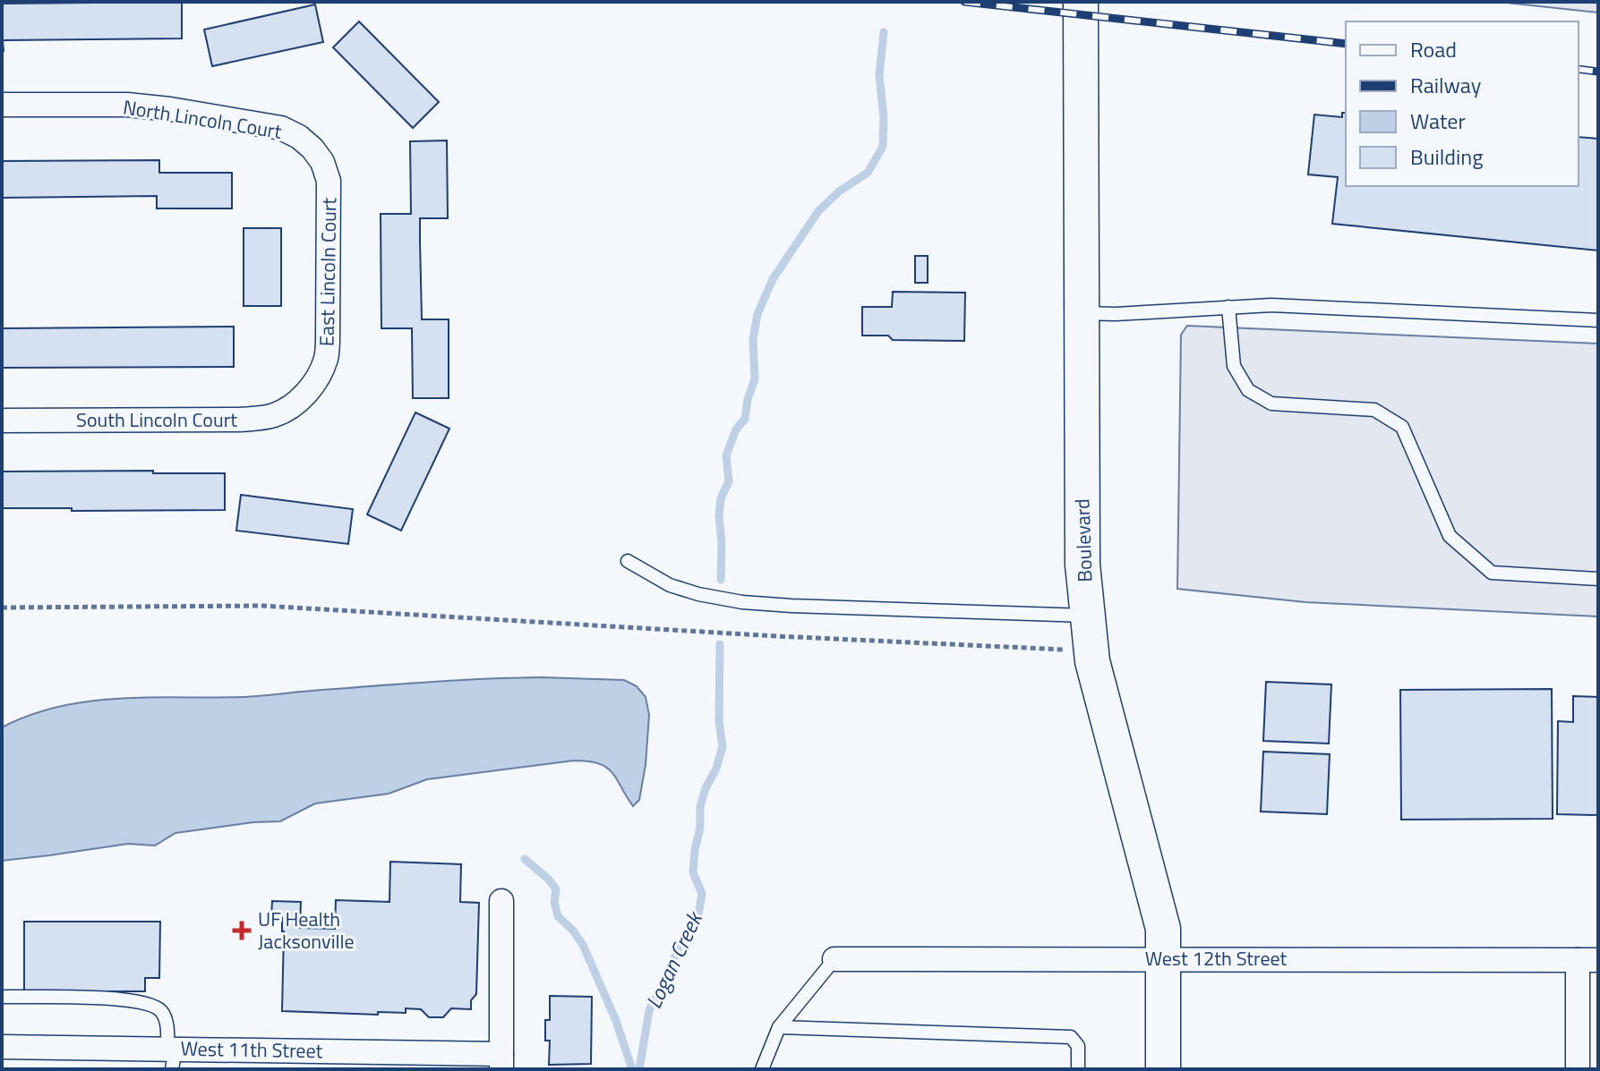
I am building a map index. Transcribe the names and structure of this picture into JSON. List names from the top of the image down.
{
  "streets": {
    "main road": ["Boulevard"],
    "street": [
      "North Lincoln Court",
      "East Lincoln Court",
      "South Lincoln Court",
      "West 12th Street",
      "West 11th Street"
    ]
  },
  "crossings": [
    ["North Lincoln Court", "East Lincoln Court"],
    ["East Lincoln Court", "South Lincoln Court"],
    ["Boulevard", "West 12th Street"]
  ],
  "water": ["Logan Creek"],
  "places": {
    "health": ["UF Health Jacksonville"]
  },
  "legend": [
    "Road",
    "Railway",
    "Water",
    "Building"
  ]
}
